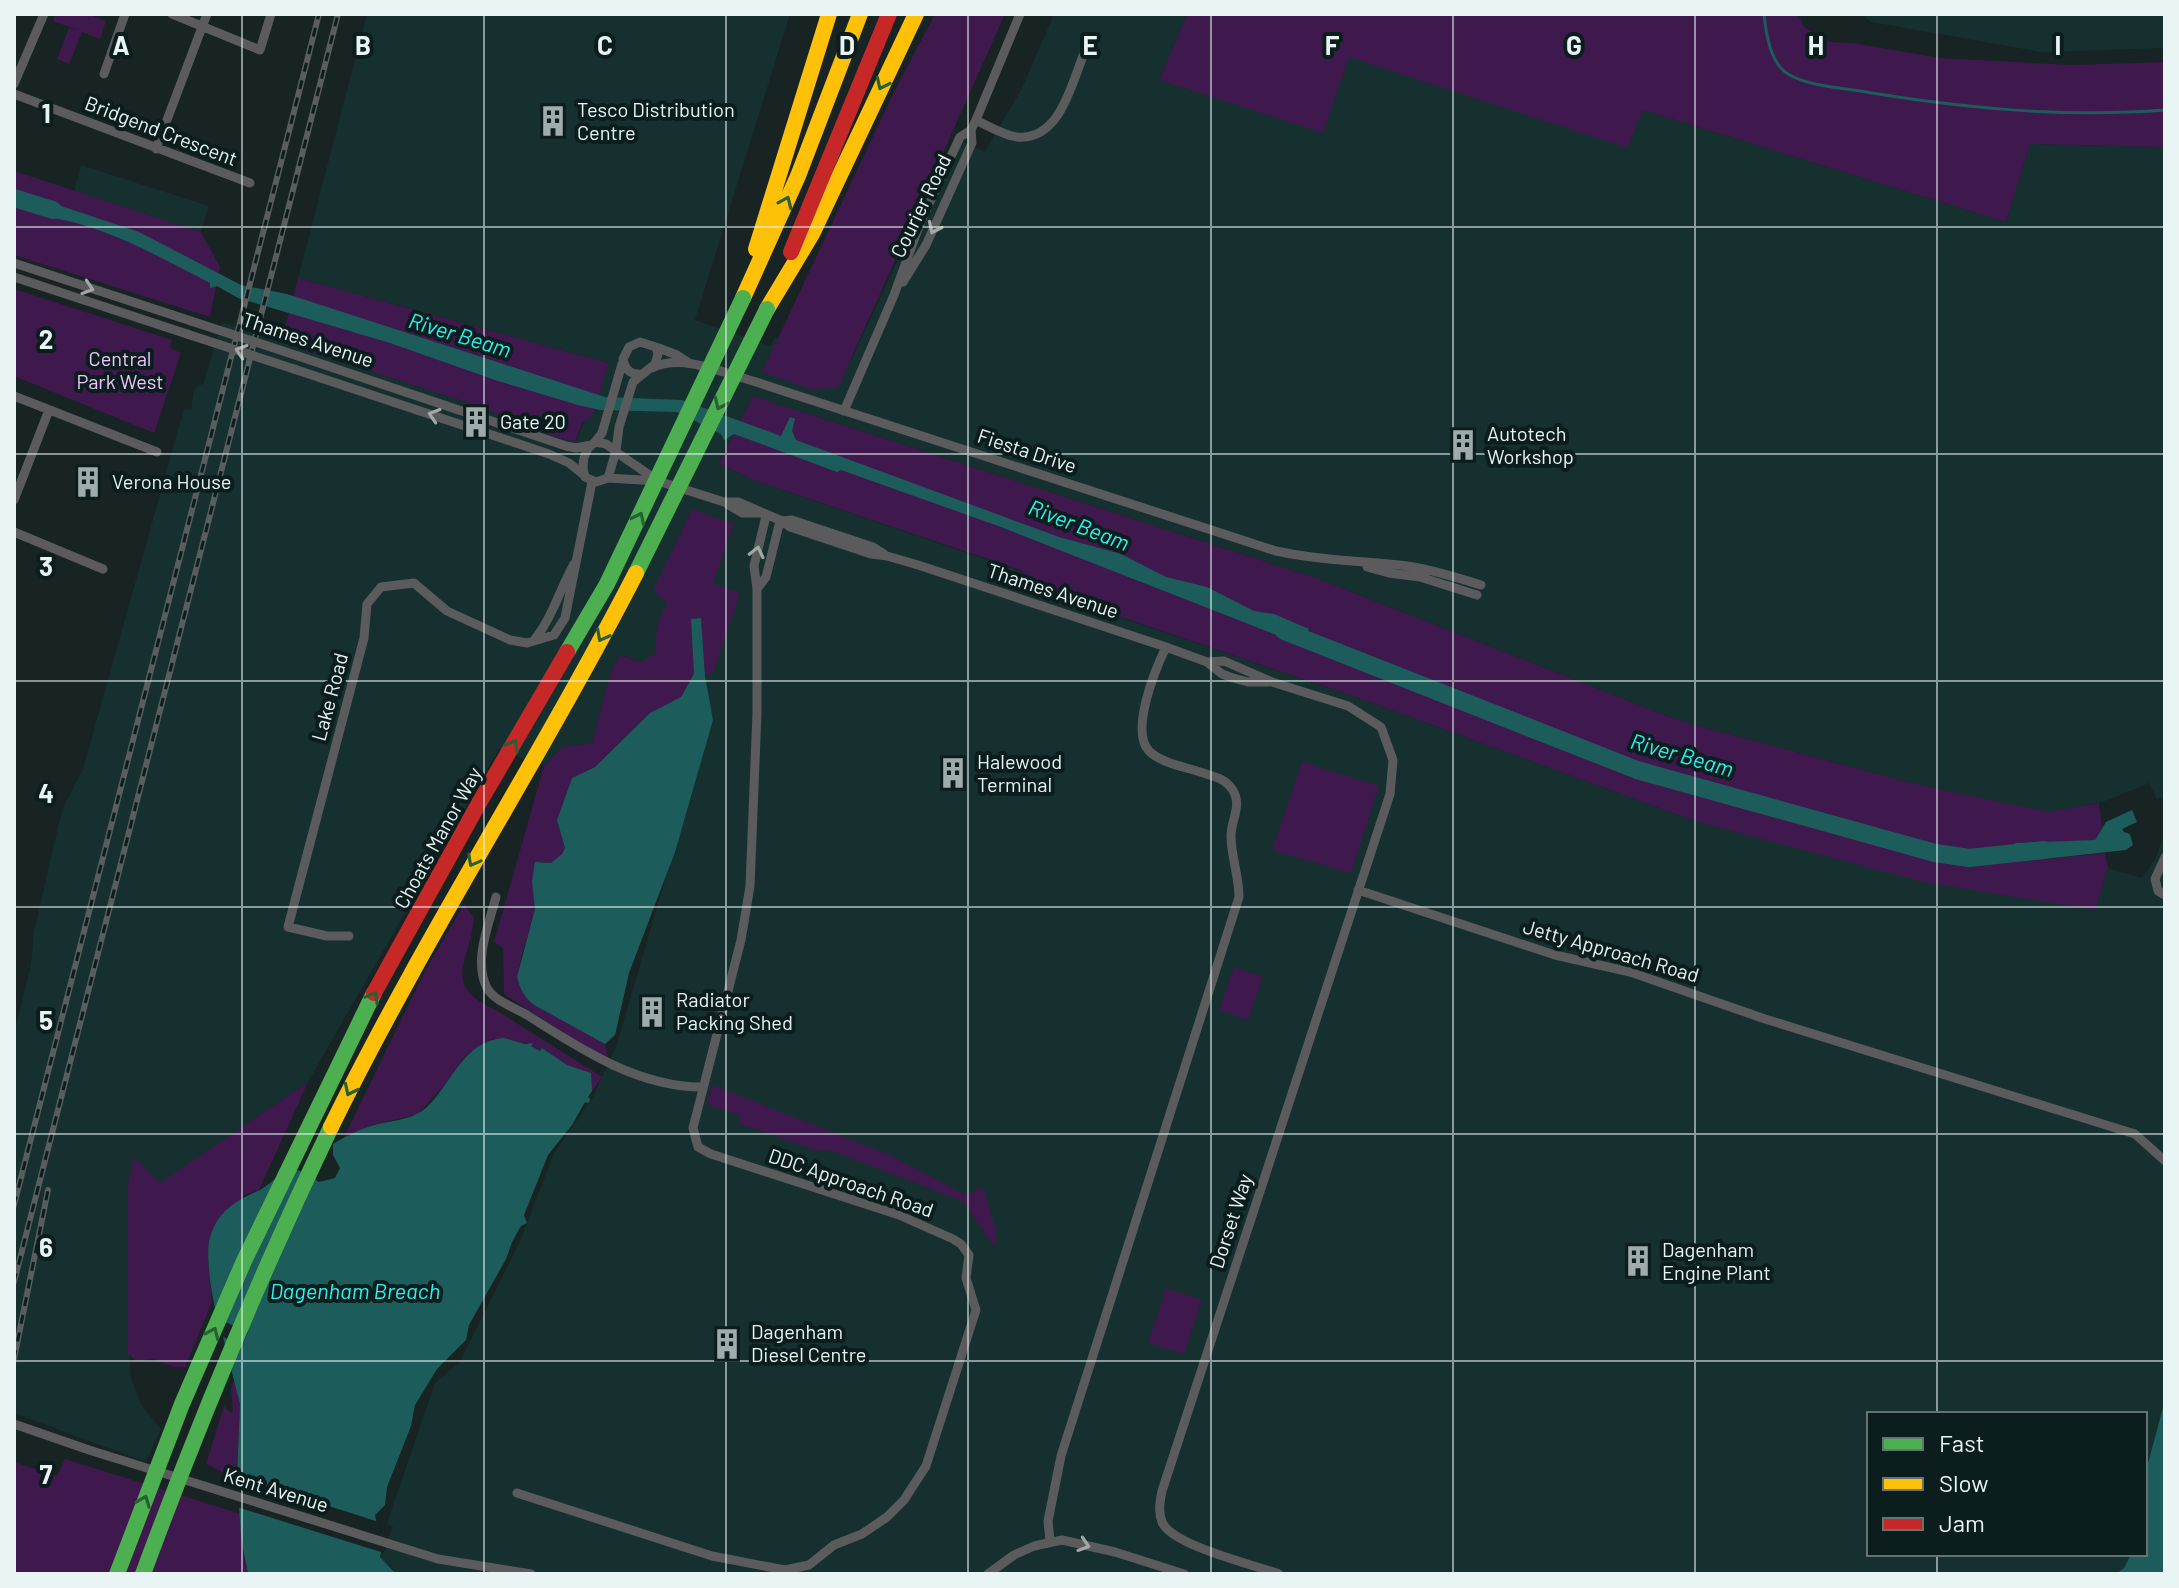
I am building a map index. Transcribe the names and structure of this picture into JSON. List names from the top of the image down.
{
  "streets": {
    "highway": ["Choats Manor Way"],
    "street": [
      "Bridgend Crescent",
      "Courier Road",
      "Thames Avenue",
      "Fiesta Drive",
      "Lake Road",
      "Jetty Approach Road",
      "DDC Approach Road",
      "Dorset Way",
      "Kent Avenue"
    ]
  },
  "crossings": [
    ["Courier Road", "Fiesta Drive"],
    ["Thames Avenue", "Lake Road"],
    ["Thames Avenue", "DDC Approach Road"],
    ["Thames Avenue", "Dorset Way"],
    ["Jetty Approach Road", "Dorset Way"]
  ],
  "water": ["River Beam", "Dagenham Breach"],
  "parks": ["Central Park West"],
  "places": {
    "building": [
      "Tesco Distribution Centre",
      "Gate 20",
      "Autotech Workshop",
      "Verona House",
      "Halewood Terminal",
      "Radiator Packing Shed",
      "Dagenham Engine Plant",
      "Dagenham Diesel Centre"
    ]
  },
  "legend": ["Fast", "Slow", "Jam"],
  "grid": {
    "columns": [
      "A",
      "B",
      "C",
      "D",
      "E",
      "F",
      "G",
      "H",
      "I"
    ],
    "rows": [
      "1",
      "2",
      "3",
      "4",
      "5",
      "6",
      "7"
    ]
  }
}
